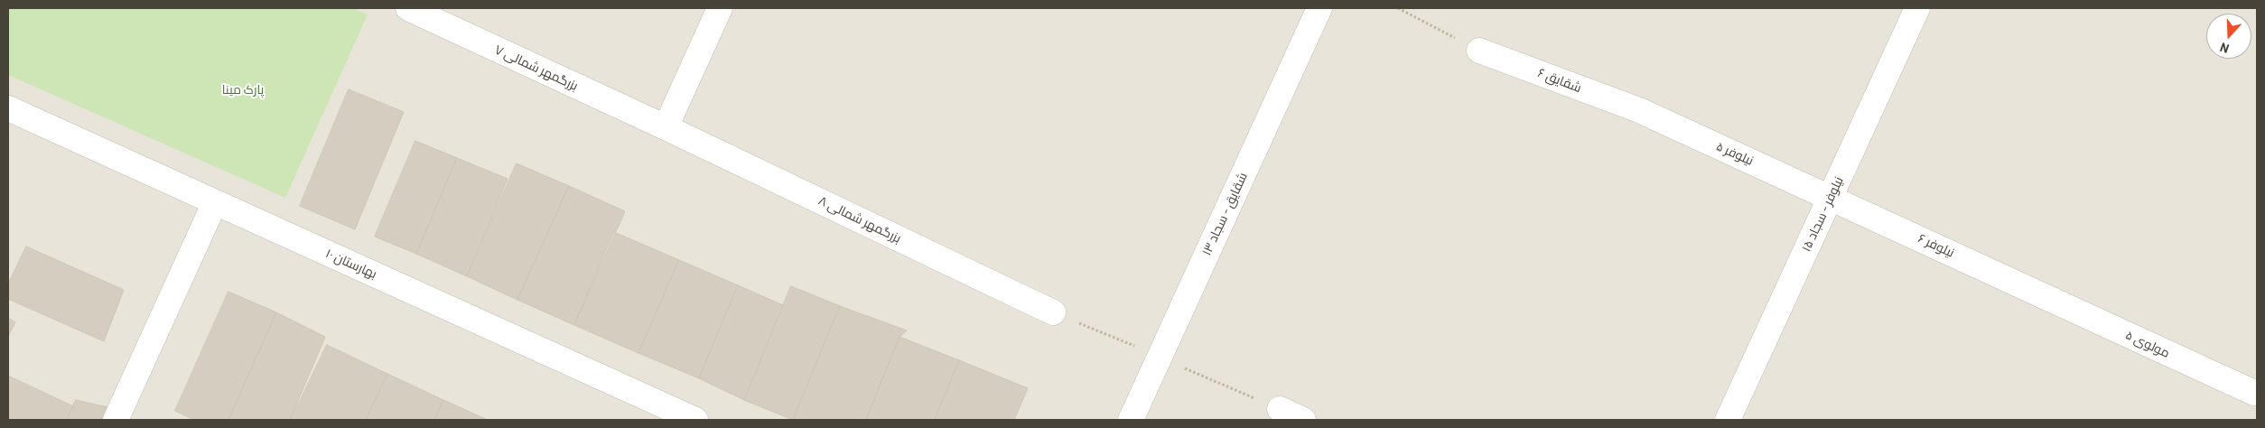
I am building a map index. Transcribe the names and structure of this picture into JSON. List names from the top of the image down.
{
  "streets": {
    "street": [
      "بزرگمهر شمالی ۷",
      "شقایق ۶",
      "نیلوفر ۵",
      "شقایق - سجاد ۱۳",
      "نیلوفر - سجاد ۱۵",
      "بزرگمهر شمالی ۸",
      "نیلوفر ۶",
      "بهارستان ۱۰",
      "مولوی ۵"
    ]
  },
  "crossings": [
    ["بزرگمهر شمالی ۷", "بزرگمهر شمالی ۸"],
    ["شقایق ۶", "نیلوفر ۵"],
    ["نیلوفر ۵", "نیلوفر - سجاد ۱۵"],
    ["نیلوفر ۵", "نیلوفر ۶"],
    ["نیلوفر - سجاد ۱۵", "نیلوفر ۶"],
    ["نیلوفر ۶", "مولوی ۵"]
  ],
  "parks": ["پارک مینا"],
  "north": "bottom"
}
